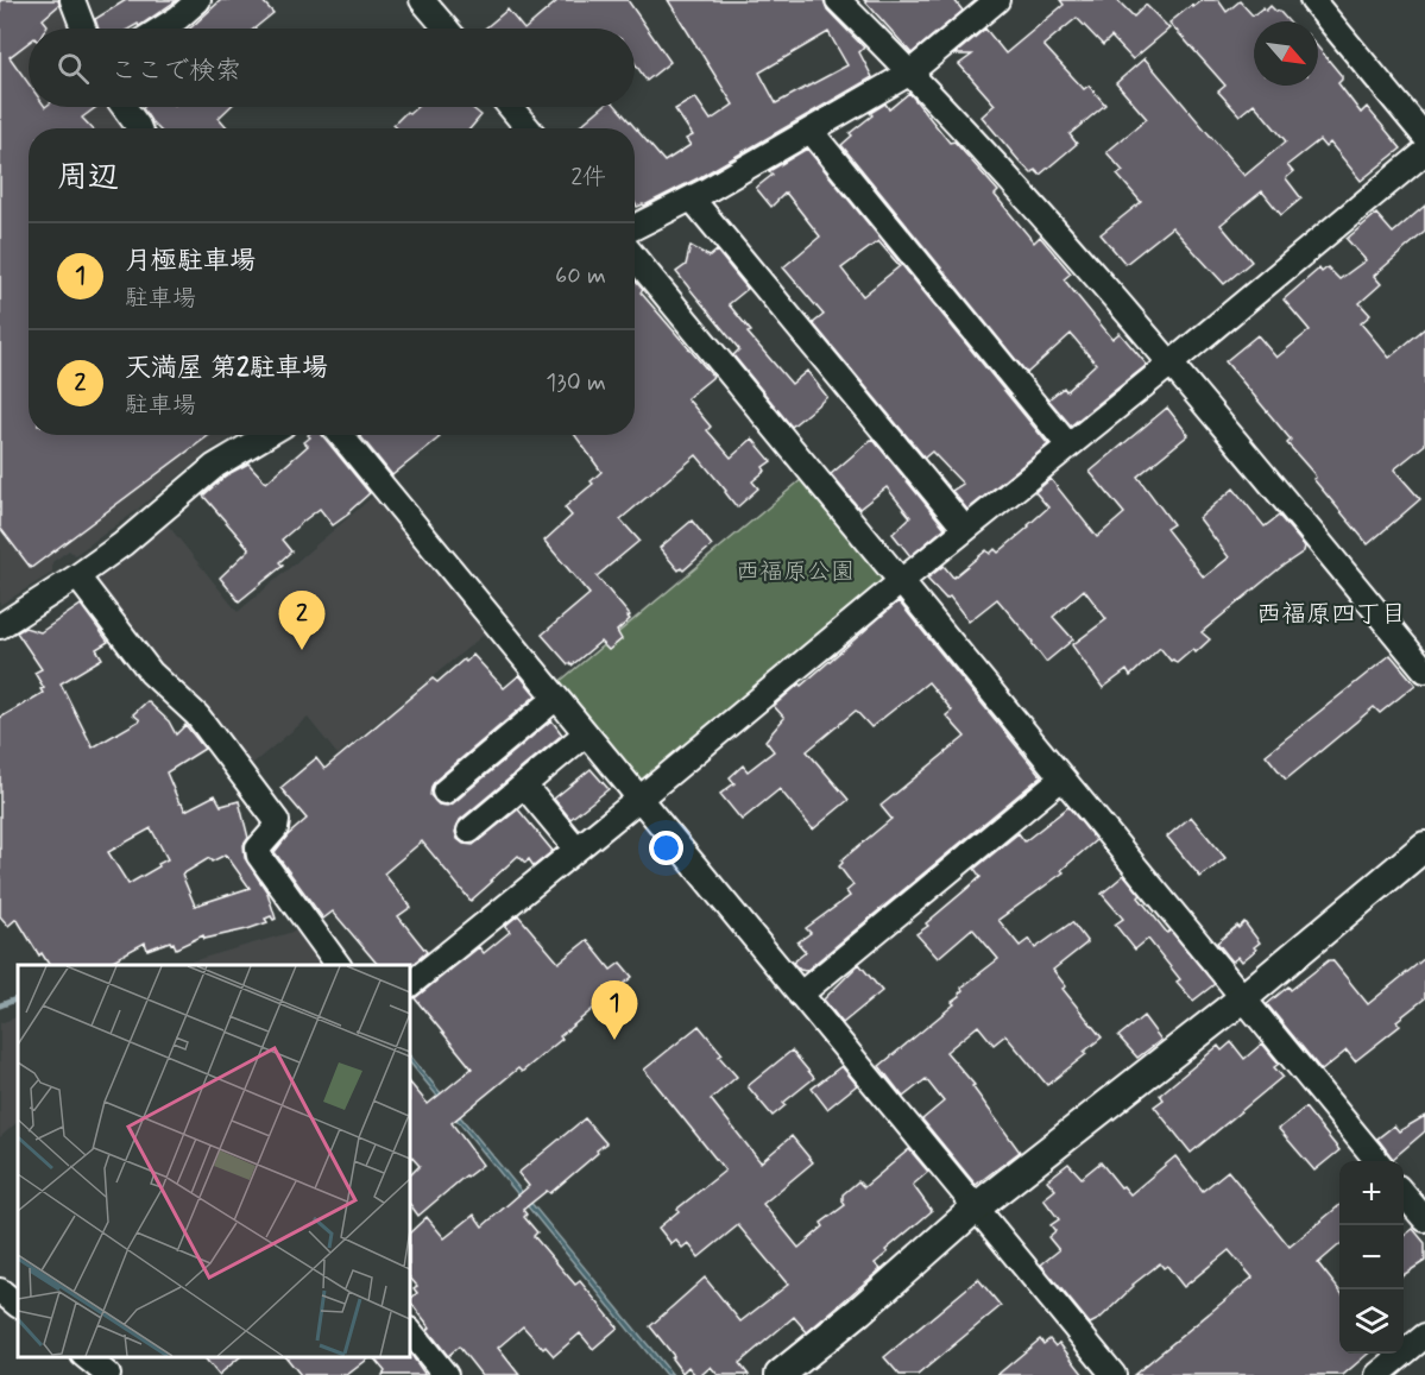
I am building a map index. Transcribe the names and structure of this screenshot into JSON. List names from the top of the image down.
{
  "districts": ["西福原四丁目"],
  "parks": ["西福原公園"],
  "north": "bottom right",
  "page": {
    "search": "ここで検索",
    "heading": ["周辺", "2件"],
    "list": [
      {
        "mark": "1",
        "name": "月極駐車場",
        "note": "駐車場",
        "value": "60 m"
      },
      {
        "mark": "2",
        "name": "天満屋 第2駐車場",
        "note": "駐車場",
        "value": "130 m"
      }
    ],
    "pins": ["2", "1"],
    "map_buttons": ["+", "−"]
  }
}
